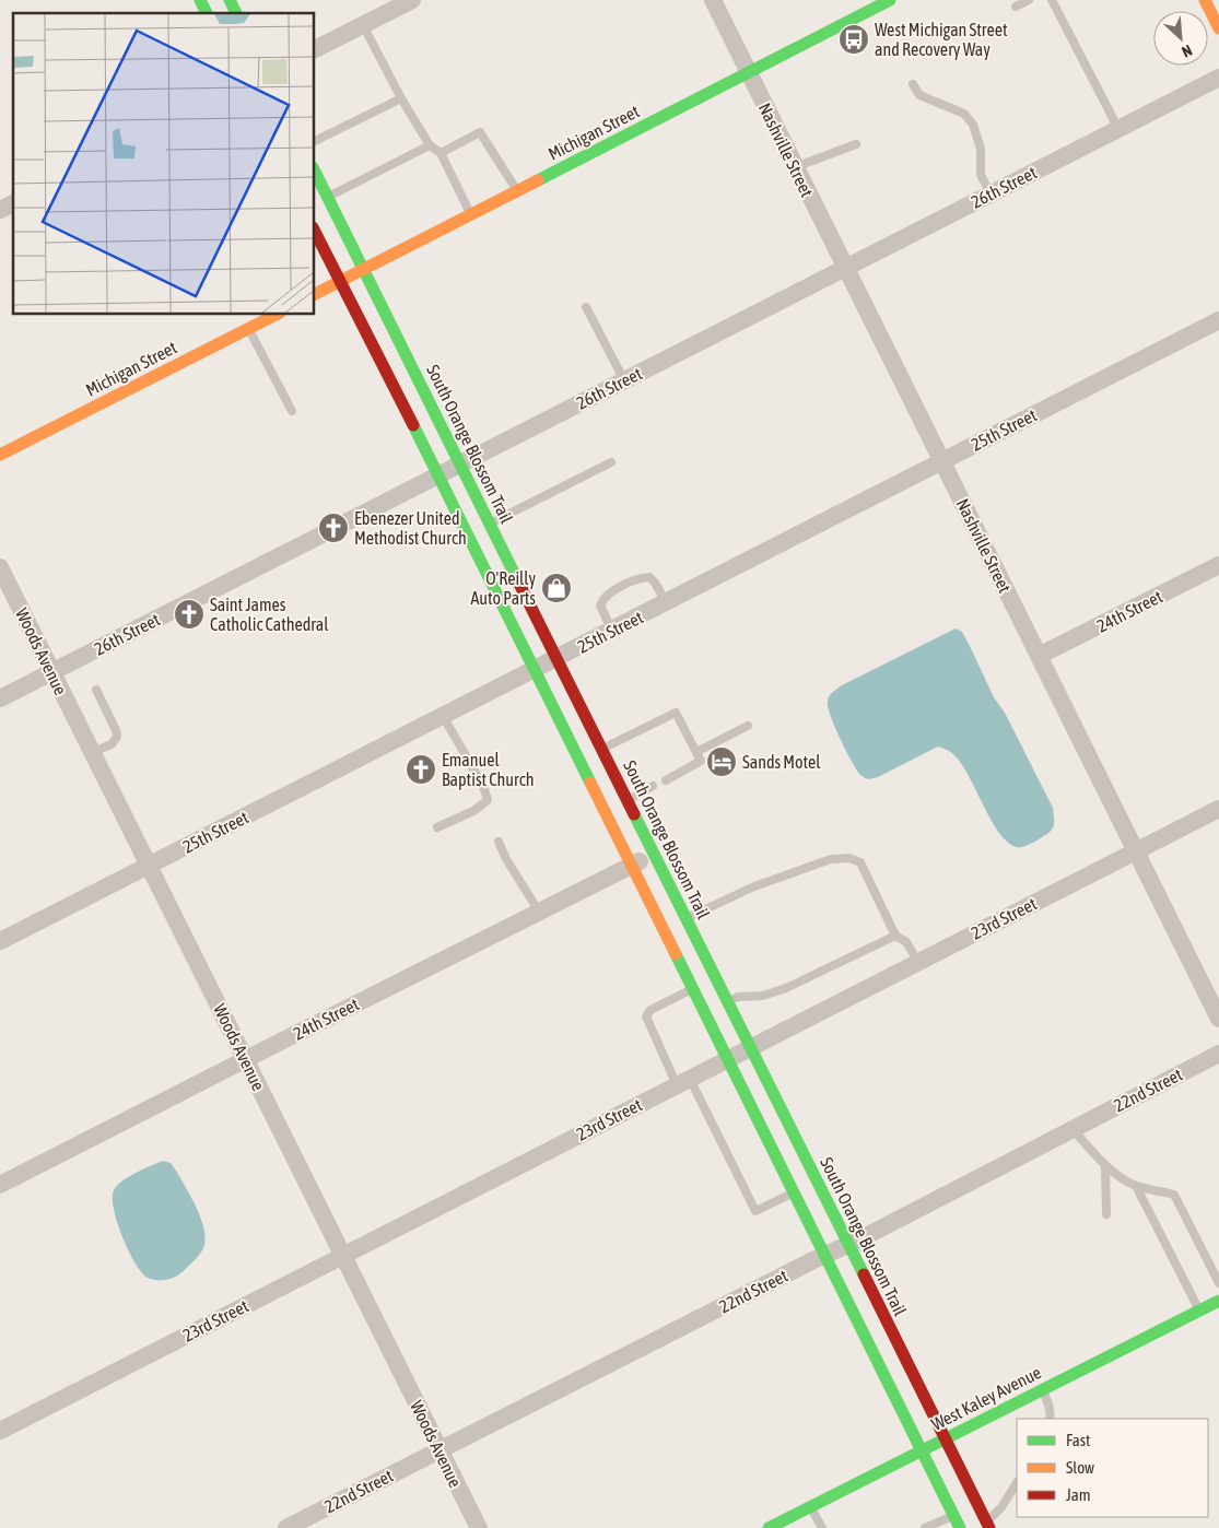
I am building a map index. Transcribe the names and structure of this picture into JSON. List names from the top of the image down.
{
  "streets": {
    "main road": ["Michigan Street", "South Orange Blossom Trail", "West Kaley Avenue"],
    "street": [
      "Nashville Street",
      "26th Street",
      "25th Street",
      "24th Street",
      "Woods Avenue",
      "23rd Street",
      "22nd Street"
    ]
  },
  "crossings": [
    ["Michigan Street", "Nashville Street"],
    ["Michigan Street", "South Orange Blossom Trail"],
    ["Nashville Street", "26th Street"],
    ["Nashville Street", "25th Street"],
    ["Nashville Street", "24th Street"],
    ["Nashville Street", "23rd Street"],
    ["26th Street", "South Orange Blossom Trail"],
    ["26th Street", "Woods Avenue"],
    ["25th Street", "South Orange Blossom Trail"],
    ["25th Street", "Woods Avenue"],
    ["South Orange Blossom Trail", "24th Street"],
    ["South Orange Blossom Trail", "23rd Street"],
    ["South Orange Blossom Trail", "22nd Street"],
    ["South Orange Blossom Trail", "West Kaley Avenue"],
    ["24th Street", "Woods Avenue"],
    ["Woods Avenue", "23rd Street"],
    ["Woods Avenue", "22nd Street"]
  ],
  "places": {
    "bus stop": ["West Michigan Street and Recovery Way"],
    "church": ["Ebenezer United Methodist Church", "Saint James Catholic Cathedral", "Emanuel Baptist Church"],
    "shop": ["O'Reilly Auto Parts"],
    "hotel": ["Sands Motel"]
  },
  "legend": ["Fast", "Slow", "Jam"],
  "north": "bottom right"
}
